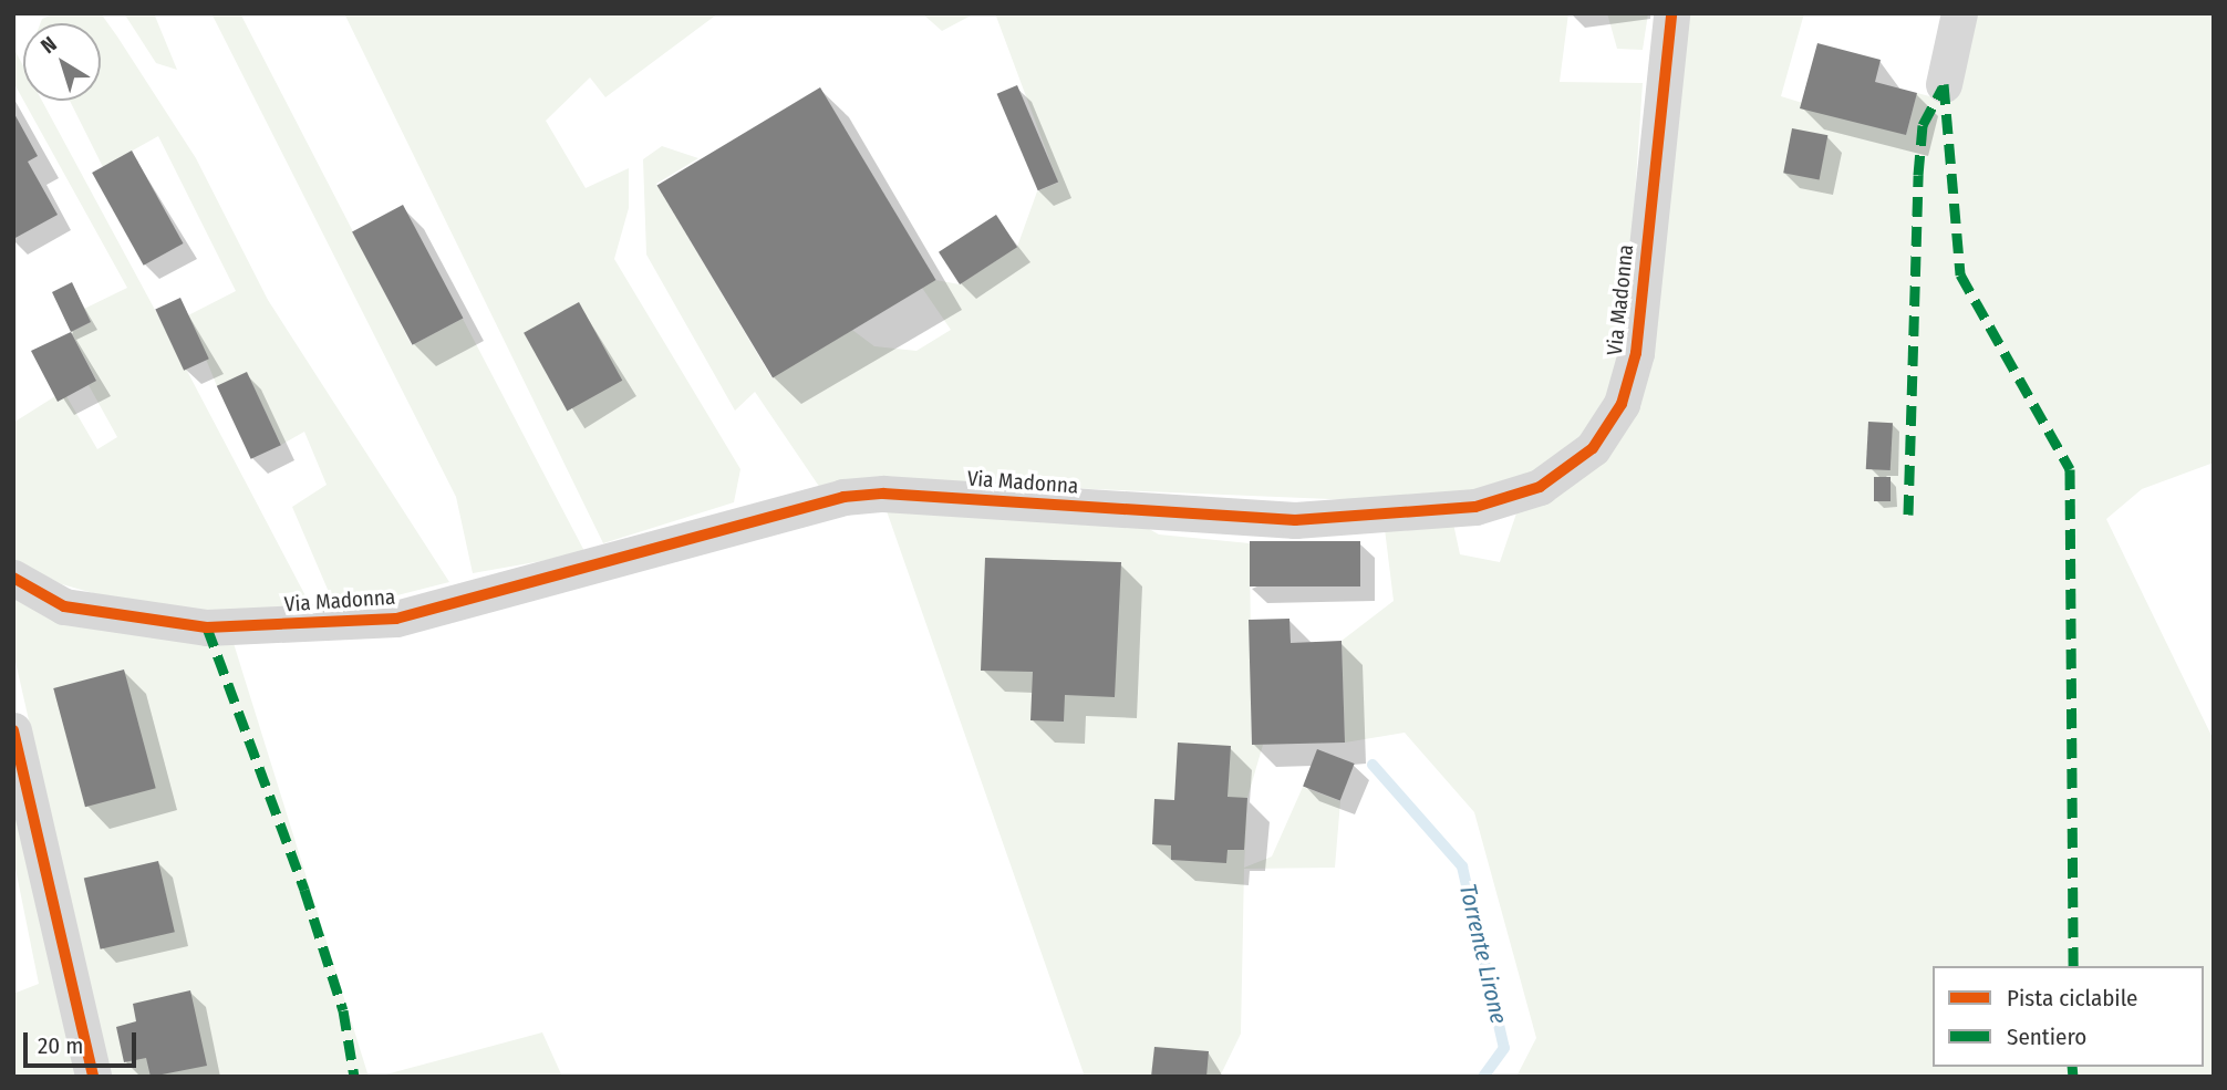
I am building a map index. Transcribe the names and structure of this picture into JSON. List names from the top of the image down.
{
  "streets": {
    "street": ["Via Madonna"]
  },
  "water": ["Torrente Lirone"],
  "legend": ["Pista ciclabile", "Sentiero"],
  "scale_bar": "20 m",
  "north": "top left"
}
